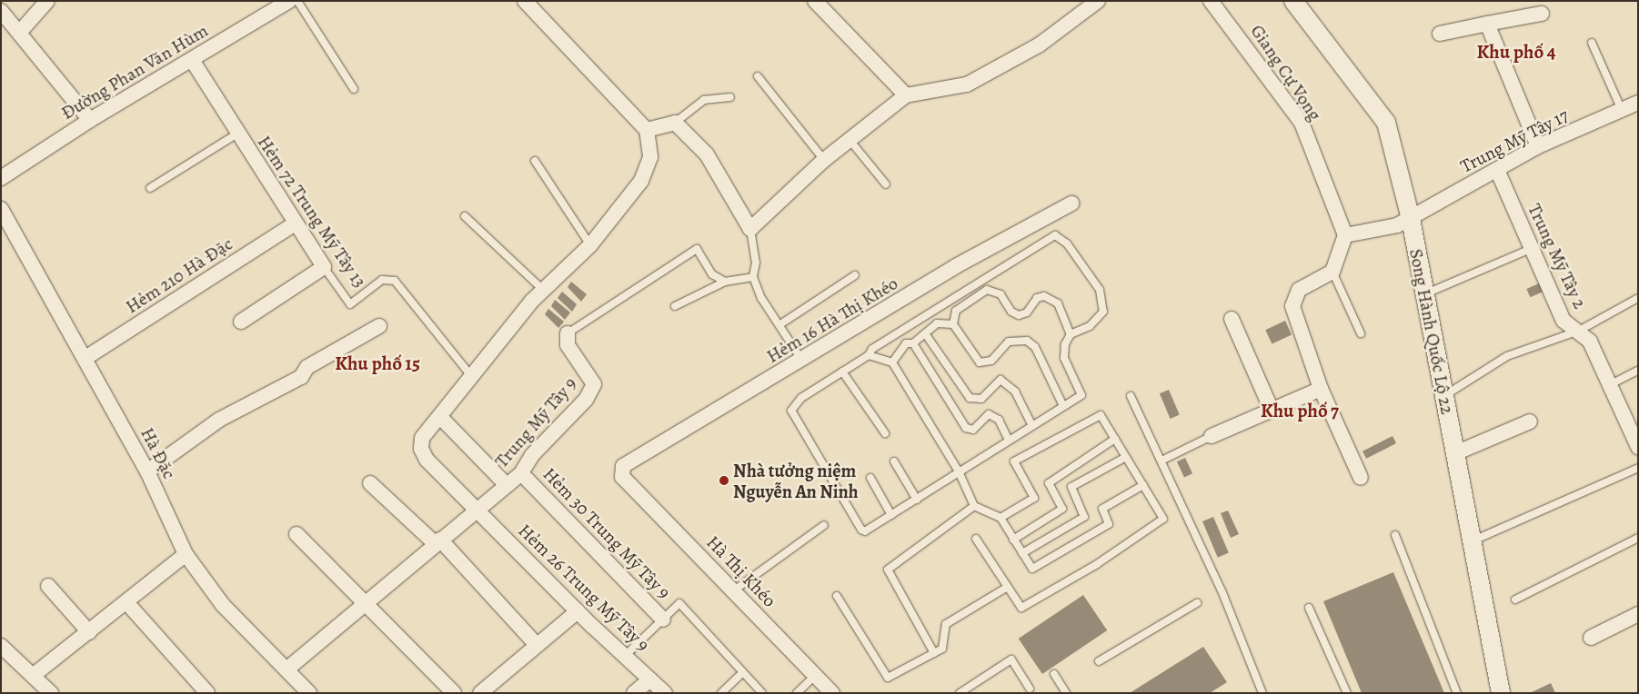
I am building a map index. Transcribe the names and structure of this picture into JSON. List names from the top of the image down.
{
  "streets": {
    "street": [
      "Đường Phan Văn Hùm",
      "Giang Cự Vọng",
      "Trung Mỹ Tây 17",
      "Hẻm 72 Trung Mỹ Tây 13",
      "Trung Mỹ Tây 2",
      "Hẻm 210 Hà Đặc",
      "Hẻm 16 Hà Thị Khéo",
      "Song Hành Quốc Lộ 22",
      "Trung Mỹ Tây 9",
      "Hà Đặc",
      "Hẻm 30 Trung Mỹ Tây 9",
      "Hà Thị Khéo",
      "Hẻm 26 Trung Mỹ Tây 9"
    ]
  },
  "crossings": [
    ["Đường Phan Văn Hùm", "Hẻm 72 Trung Mỹ Tây 13"],
    ["Trung Mỹ Tây 17", "Trung Mỹ Tây 2"],
    ["Trung Mỹ Tây 17", "Song Hành Quốc Lộ 22"],
    ["Hẻm 72 Trung Mỹ Tây 13", "Hẻm 210 Hà Đặc"],
    ["Hẻm 72 Trung Mỹ Tây 13", "Hẻm 26 Trung Mỹ Tây 9"],
    ["Hẻm 210 Hà Đặc", "Hà Đặc"],
    ["Hẻm 16 Hà Thị Khéo", "Hà Thị Khéo"],
    ["Trung Mỹ Tây 9", "Hà Đặc"],
    ["Trung Mỹ Tây 9", "Hẻm 30 Trung Mỹ Tây 9"],
    ["Trung Mỹ Tây 9", "Hẻm 26 Trung Mỹ Tây 9"]
  ],
  "districts": ["Khu phố 4", "Khu phố 15", "Khu phố 7"],
  "places": ["Nhà tưởng niệm Nguyễn An Ninh"]
}
